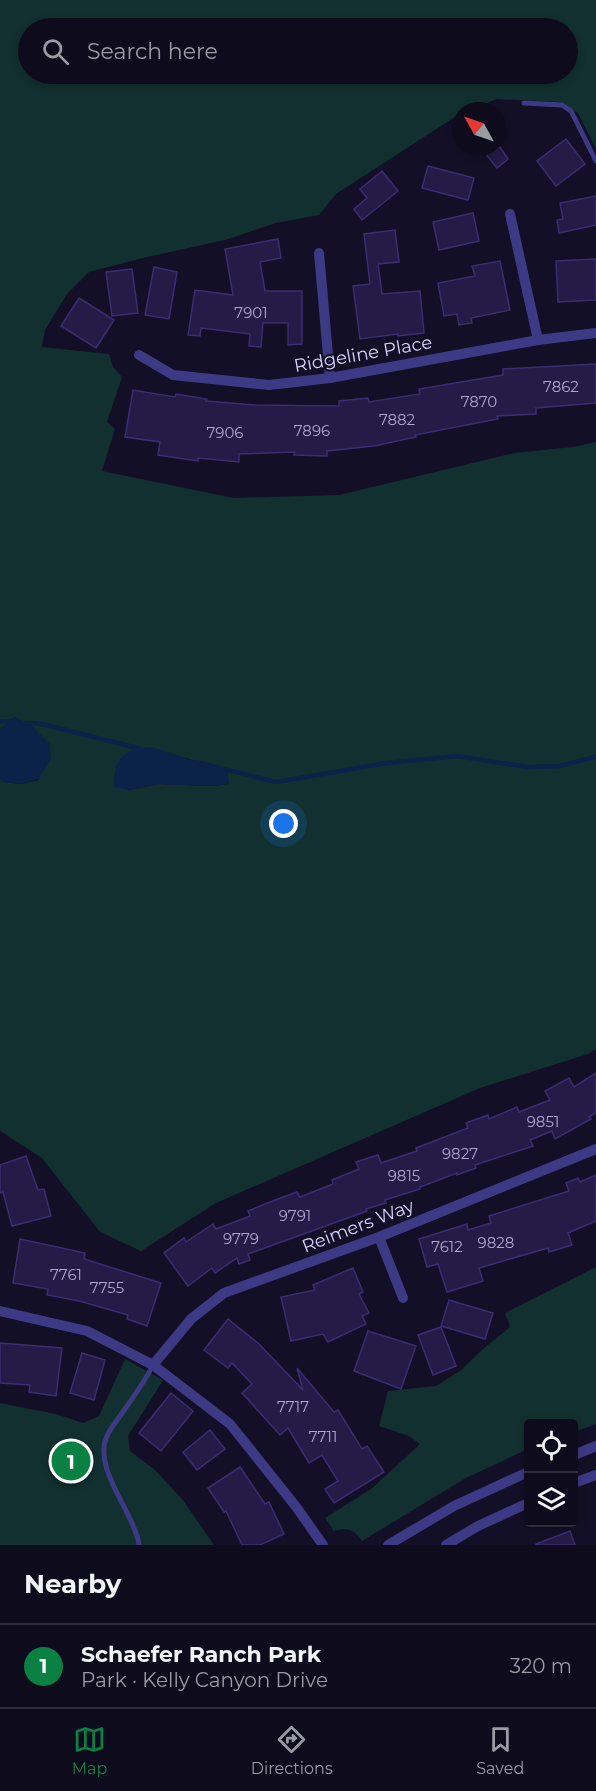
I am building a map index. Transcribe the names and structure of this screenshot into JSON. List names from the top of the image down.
{
  "streets": {
    "street": ["Ridgeline Place", "Reimers Way"]
  },
  "house_numbers": [
    "7901",
    "7862",
    "7870",
    "7882",
    "7896",
    "7906",
    "9851",
    "9827",
    "9815",
    "9791",
    "9779",
    "9828",
    "7612",
    "7761",
    "7755",
    "7717",
    "7711"
  ],
  "north": "top left",
  "page": {
    "search": "Search here",
    "pins": "1",
    "heading": "Nearby",
    "list": [
      {
        "mark": "1",
        "name": "Schaefer Ranch Park",
        "note": "Park · Kelly Canyon Drive",
        "value": "320 m"
      }
    ],
    "nav": ["Map", "Directions", "Saved"]
  }
}
